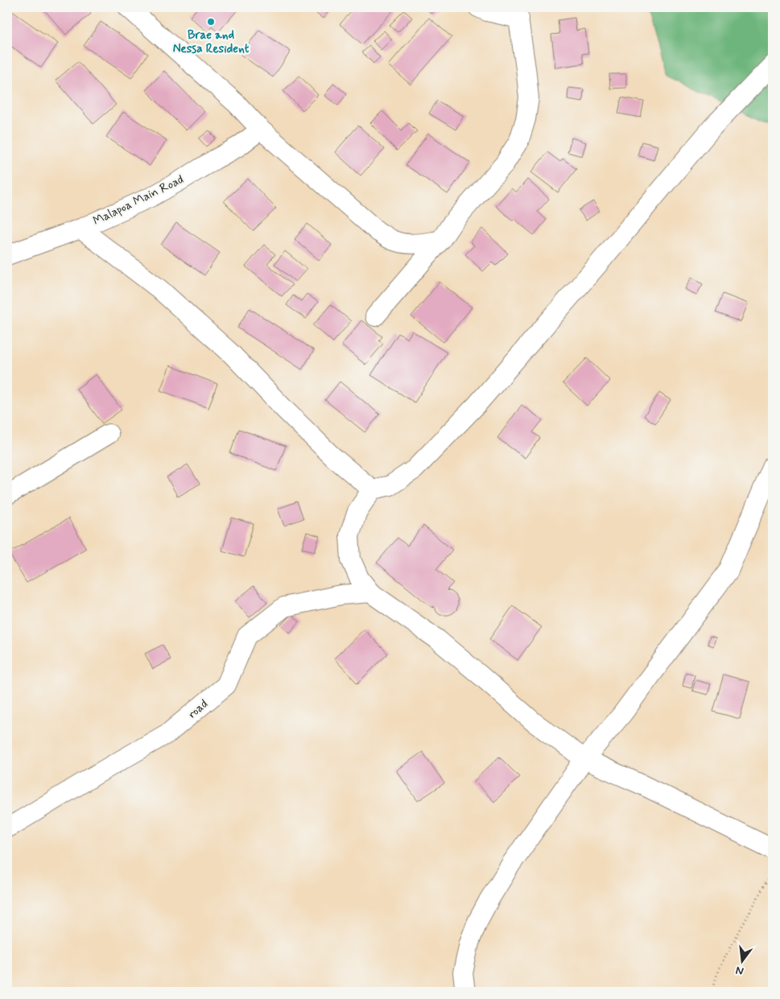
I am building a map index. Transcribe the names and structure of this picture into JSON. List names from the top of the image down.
{
  "streets": {
    "street": ["Malapoa Main Road", "road"]
  },
  "places": ["Brae and Nessa Resident"],
  "north": "bottom"
}
